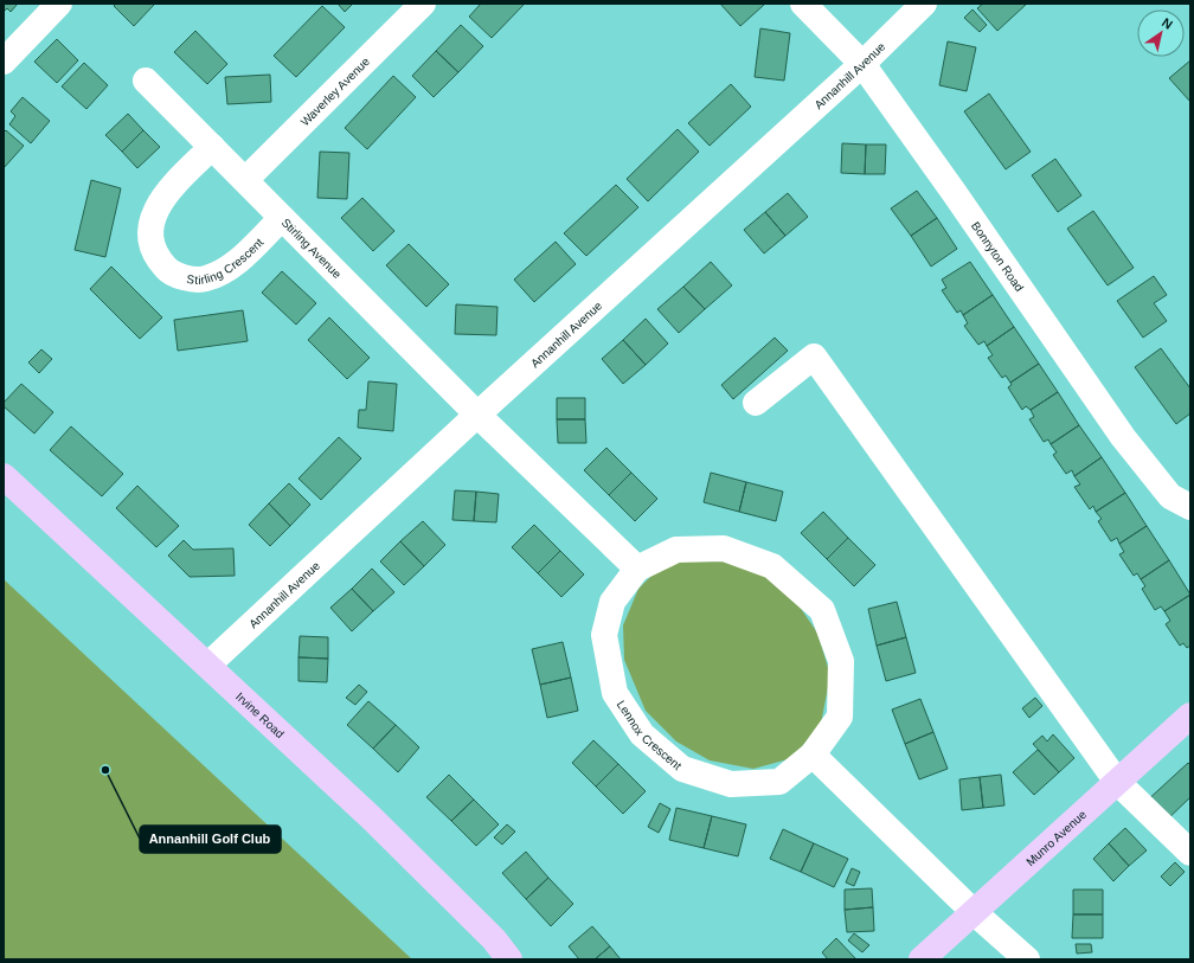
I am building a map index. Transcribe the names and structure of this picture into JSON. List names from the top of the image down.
{
  "streets": {
    "main road": ["Irvine Road", "Munro Avenue"],
    "street": [
      "Annanhill Avenue",
      "Waverley Avenue",
      "Stirling Avenue",
      "Stirling Crescent",
      "Bonnyton Road",
      "Lennox Crescent"
    ]
  },
  "crossings": [
    ["Annanhill Avenue", "Stirling Avenue"],
    ["Annanhill Avenue", "Bonnyton Road"],
    ["Annanhill Avenue", "Irvine Road"],
    ["Waverley Avenue", "Stirling Avenue"],
    ["Waverley Avenue", "Stirling Crescent"],
    ["Stirling Avenue", "Stirling Crescent"]
  ],
  "places": ["Annanhill Golf Club"],
  "north": "top right"
}
